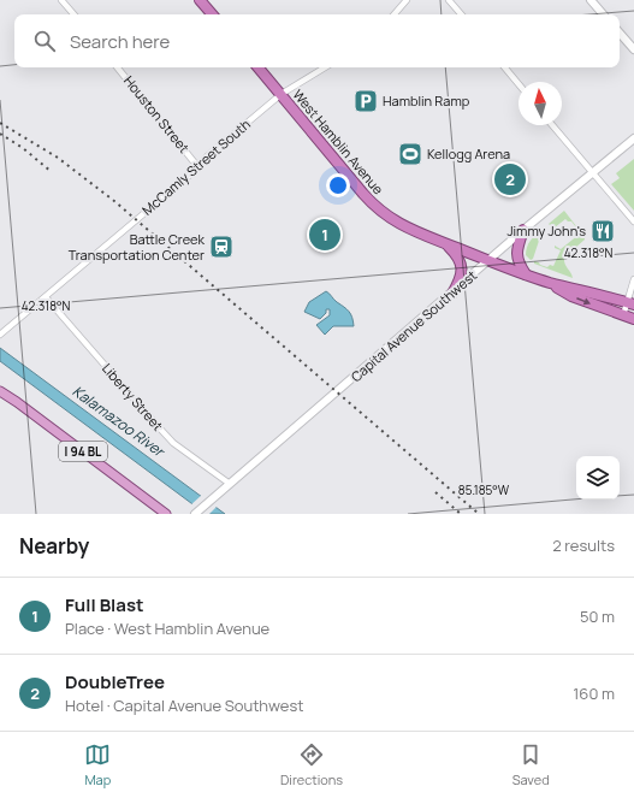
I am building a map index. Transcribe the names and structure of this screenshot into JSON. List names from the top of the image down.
{
  "streets": {
    "highway": ["West Hamblin Avenue"],
    "main road": ["I 94 BL"],
    "street": [
      "Houston Street",
      "McCamly Street South",
      "Capital Avenue Southwest",
      "Liberty Street"
    ]
  },
  "crossings": [
    ["Houston Street", "McCamly Street South"],
    ["West Hamblin Avenue", "McCamly Street South"],
    ["West Hamblin Avenue", "Capital Avenue Southwest"],
    ["McCamly Street South", "Liberty Street"],
    ["Capital Avenue Southwest", "Liberty Street"]
  ],
  "water": ["Kalamazoo River"],
  "places": {
    "parking": ["Hamblin Ramp"],
    "sports": ["Kellogg Arena"],
    "restaurant": ["Jimmy John's"],
    "station": ["Battle Creek Transportation Center"]
  },
  "north": "top",
  "page": {
    "search": "Search here",
    "pins": ["2", "1"],
    "heading": ["Nearby", "2 results"],
    "list": [
      {
        "mark": "1",
        "name": "Full Blast",
        "note": "Place · West Hamblin Avenue",
        "value": "50 m"
      },
      {
        "mark": "2",
        "name": "DoubleTree",
        "note": "Hotel · Capital Avenue Southwest",
        "value": "160 m"
      }
    ],
    "nav": ["Map", "Directions", "Saved"]
  },
  "coordinates": ["42.318°N", "85.185°W"]
}
